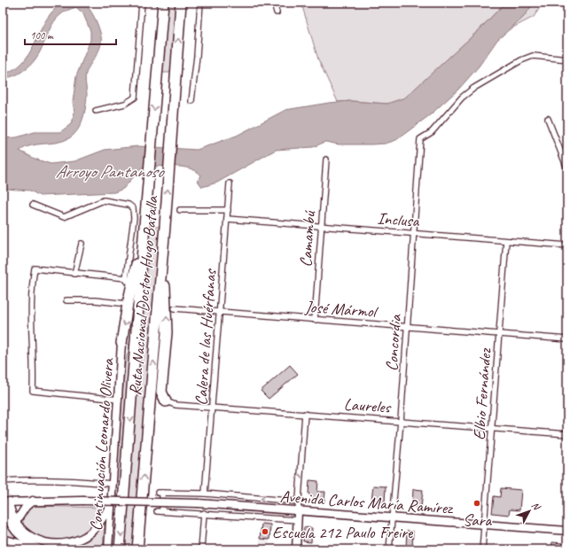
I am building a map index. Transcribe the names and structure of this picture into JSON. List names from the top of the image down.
{
  "streets": {
    "highway": ["Ruta Nacional Doctor Hugo Batalla"],
    "main road": ["Continuación Leonardo Olivera", "Avenida Carlos María Ramírez"],
    "street": [
      "Inclusa",
      "Camambú",
      "José Mármol",
      "Calera de las Huérfanas",
      "Concordia",
      "Elbio Fernández",
      "Laureles"
    ]
  },
  "crossings": [
    ["Inclusa", "Camambú"],
    ["Inclusa", "Calera de las Huérfanas"],
    ["Inclusa", "Concordia"],
    ["Inclusa", "Elbio Fernández"],
    ["Camambú", "José Mármol"],
    ["José Mármol", "Calera de las Huérfanas"],
    ["José Mármol", "Concordia"],
    ["José Mármol", "Elbio Fernández"],
    ["Calera de las Huérfanas", "Laureles"],
    ["Calera de las Huérfanas", "Avenida Carlos María Ramírez"],
    ["Concordia", "Laureles"],
    ["Concordia", "Avenida Carlos María Ramírez"],
    ["Elbio Fernández", "Laureles"],
    ["Elbio Fernández", "Avenida Carlos María Ramírez"]
  ],
  "water": ["Arroyo Pantanoso"],
  "places": ["Sara", "Escuela 212 Paulo Freire"],
  "scale_bar": "100 m",
  "north": "top right"
}
